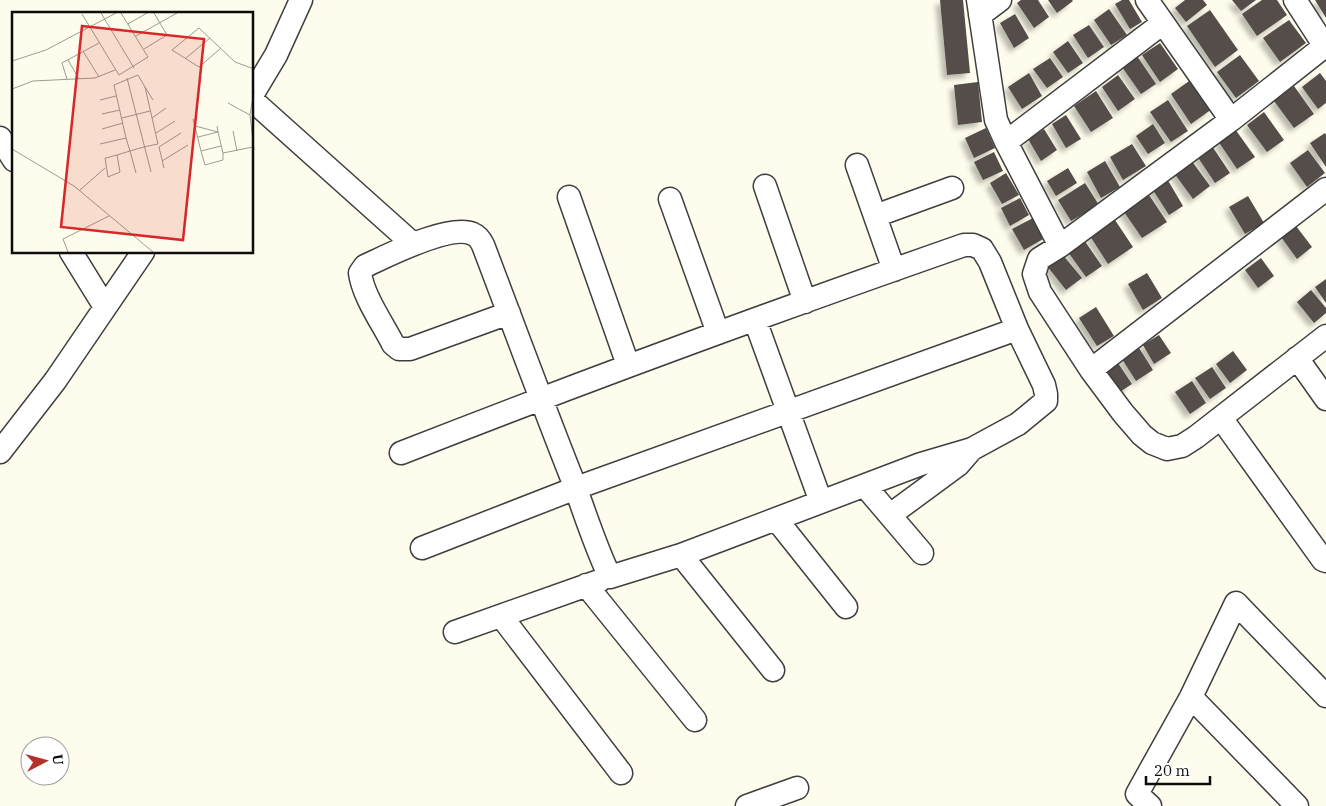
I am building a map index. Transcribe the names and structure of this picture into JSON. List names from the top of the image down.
{
  "scale_bar": "20 m",
  "north": "right"
}
